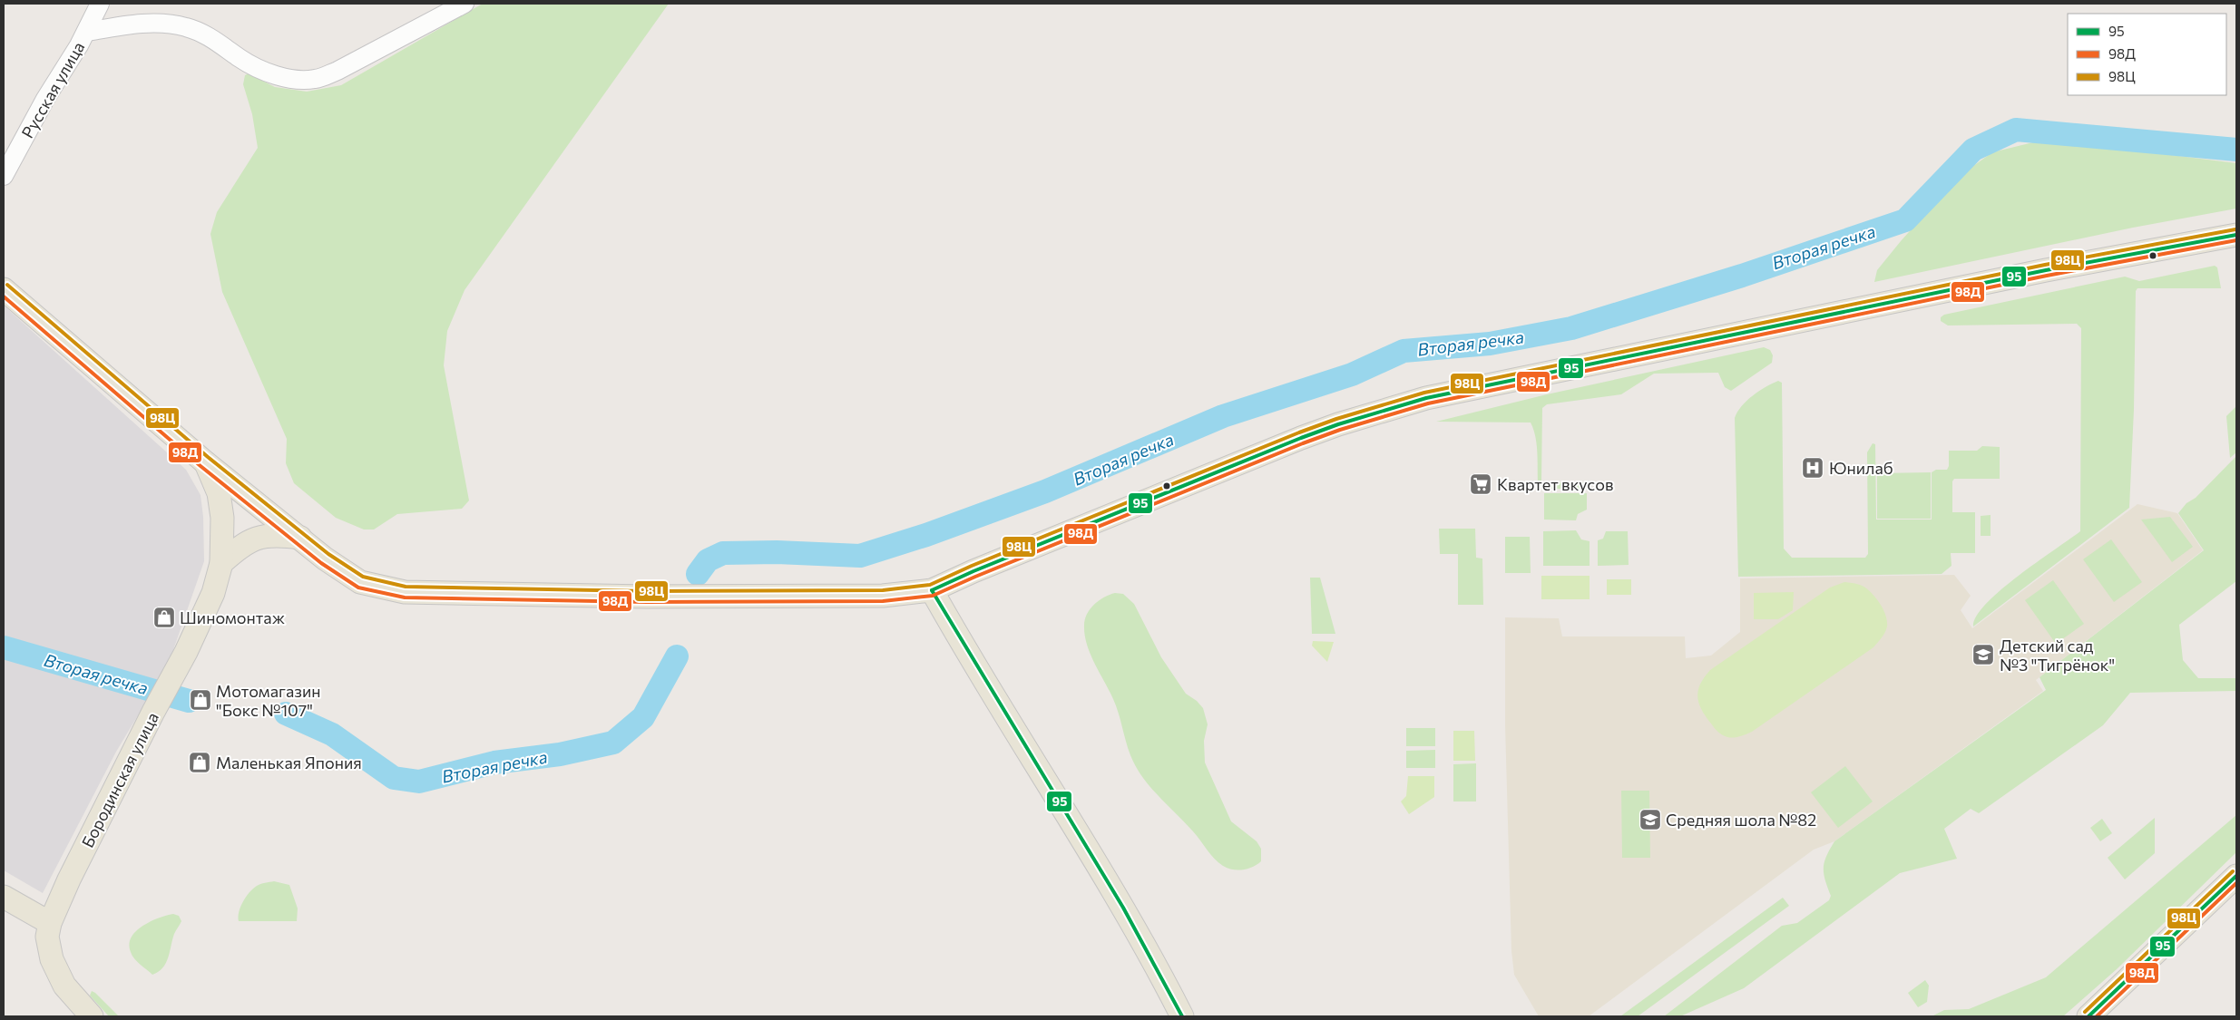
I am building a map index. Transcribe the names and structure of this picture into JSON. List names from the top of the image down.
{
  "streets": {
    "main road": ["Бородинская улица"],
    "street": ["Русская улица"]
  },
  "water": ["Вторая речка"],
  "places": {
    "hospital": ["Юнилаб"],
    "supermarket": ["Квартет вкусов"],
    "shop": ["Шиномонтаж", "Мотомагазин \"Бокс №107\"", "Маленькая Япония"],
    "school or university": ["Детский сад №3 \"Тигрёнок\"", "Средняя шола №82"]
  },
  "lines": ["transit line 98Ц", "transit line 95", "transit line 98Д"],
  "legend": ["95", "98Д", "98Ц"]
}
